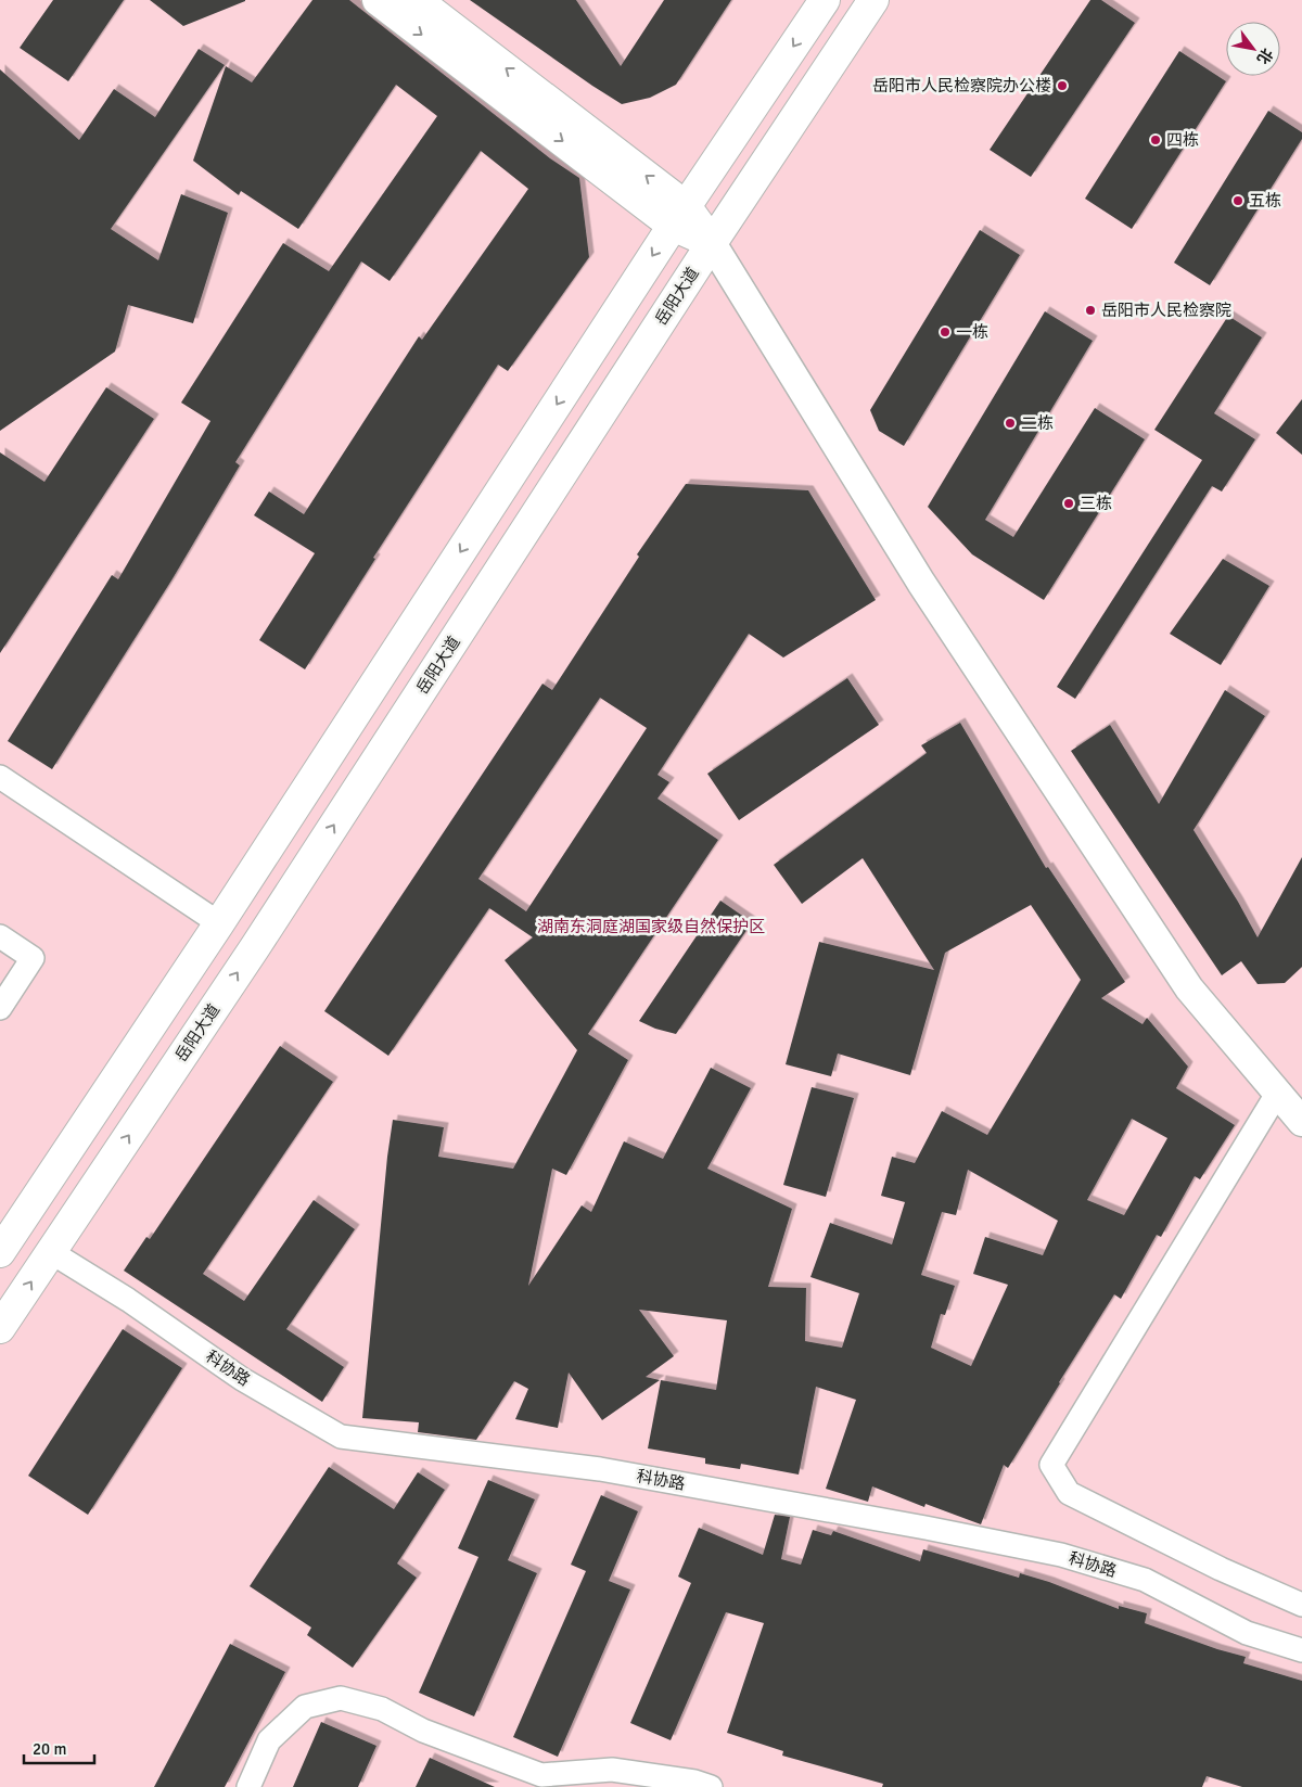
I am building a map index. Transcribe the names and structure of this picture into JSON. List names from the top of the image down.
{
  "streets": {
    "main road": ["岳阳大道"],
    "street": ["科协路"]
  },
  "crossings": [
    ["岳阳大道", "科协路"]
  ],
  "parks": ["湖南东洞庭湖国家级自然保护区"],
  "places": [
    "岳阳市人民检察院办公楼",
    "四栋",
    "五栋",
    "岳阳市人民检察院",
    "一栋",
    "二栋",
    "三栋"
  ],
  "scale_bar": "20 m",
  "north": "bottom right"
}
